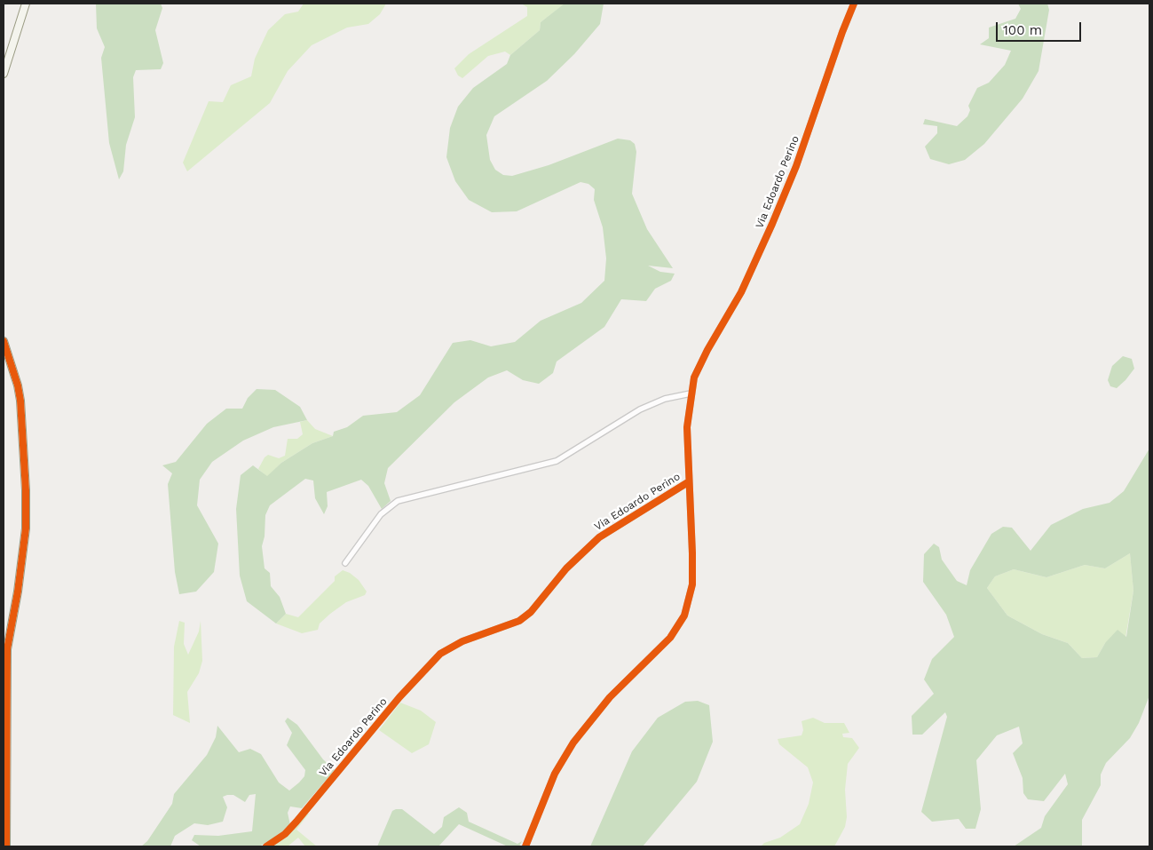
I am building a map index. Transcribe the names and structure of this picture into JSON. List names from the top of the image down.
{
  "streets": {
    "street": ["Via Edoardo Perino"]
  },
  "scale_bar": "100 m"
}
